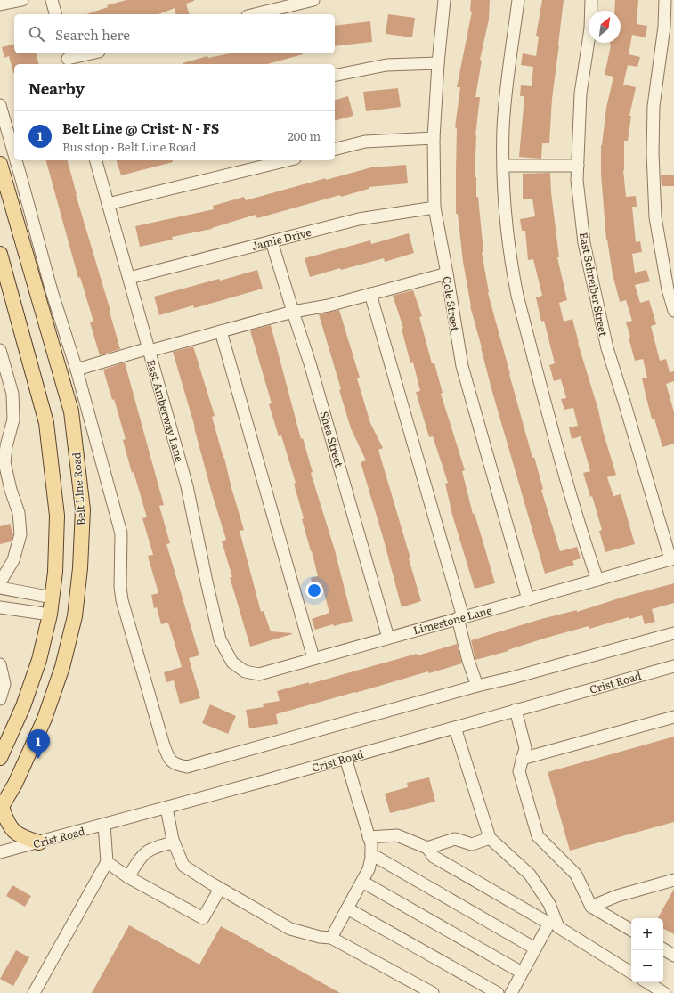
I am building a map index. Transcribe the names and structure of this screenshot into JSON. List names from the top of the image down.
{
  "streets": {
    "main road": ["Belt Line Road"],
    "street": [
      "Jamie Drive",
      "East Schreiber Street",
      "Cole Street",
      "East Amberway Lane",
      "Shea Street",
      "Limestone Lane",
      "Crist Road"
    ]
  },
  "crossings": [
    ["Jamie Drive", "Cole Street"],
    ["Jamie Drive", "East Amberway Lane"],
    ["Jamie Drive", "Shea Street"],
    ["East Schreiber Street", "Limestone Lane"],
    ["Cole Street", "Limestone Lane"],
    ["East Amberway Lane", "Limestone Lane"],
    ["Shea Street", "Limestone Lane"]
  ],
  "north": "top right",
  "page": {
    "search": "Search here",
    "heading": "Nearby",
    "list": [
      {
        "mark": "1",
        "name": "Belt Line @ Crist- N - FS",
        "note": "Bus stop · Belt Line Road",
        "value": "200 m"
      }
    ],
    "pins": "1",
    "map_buttons": ["+", "−"]
  }
}
